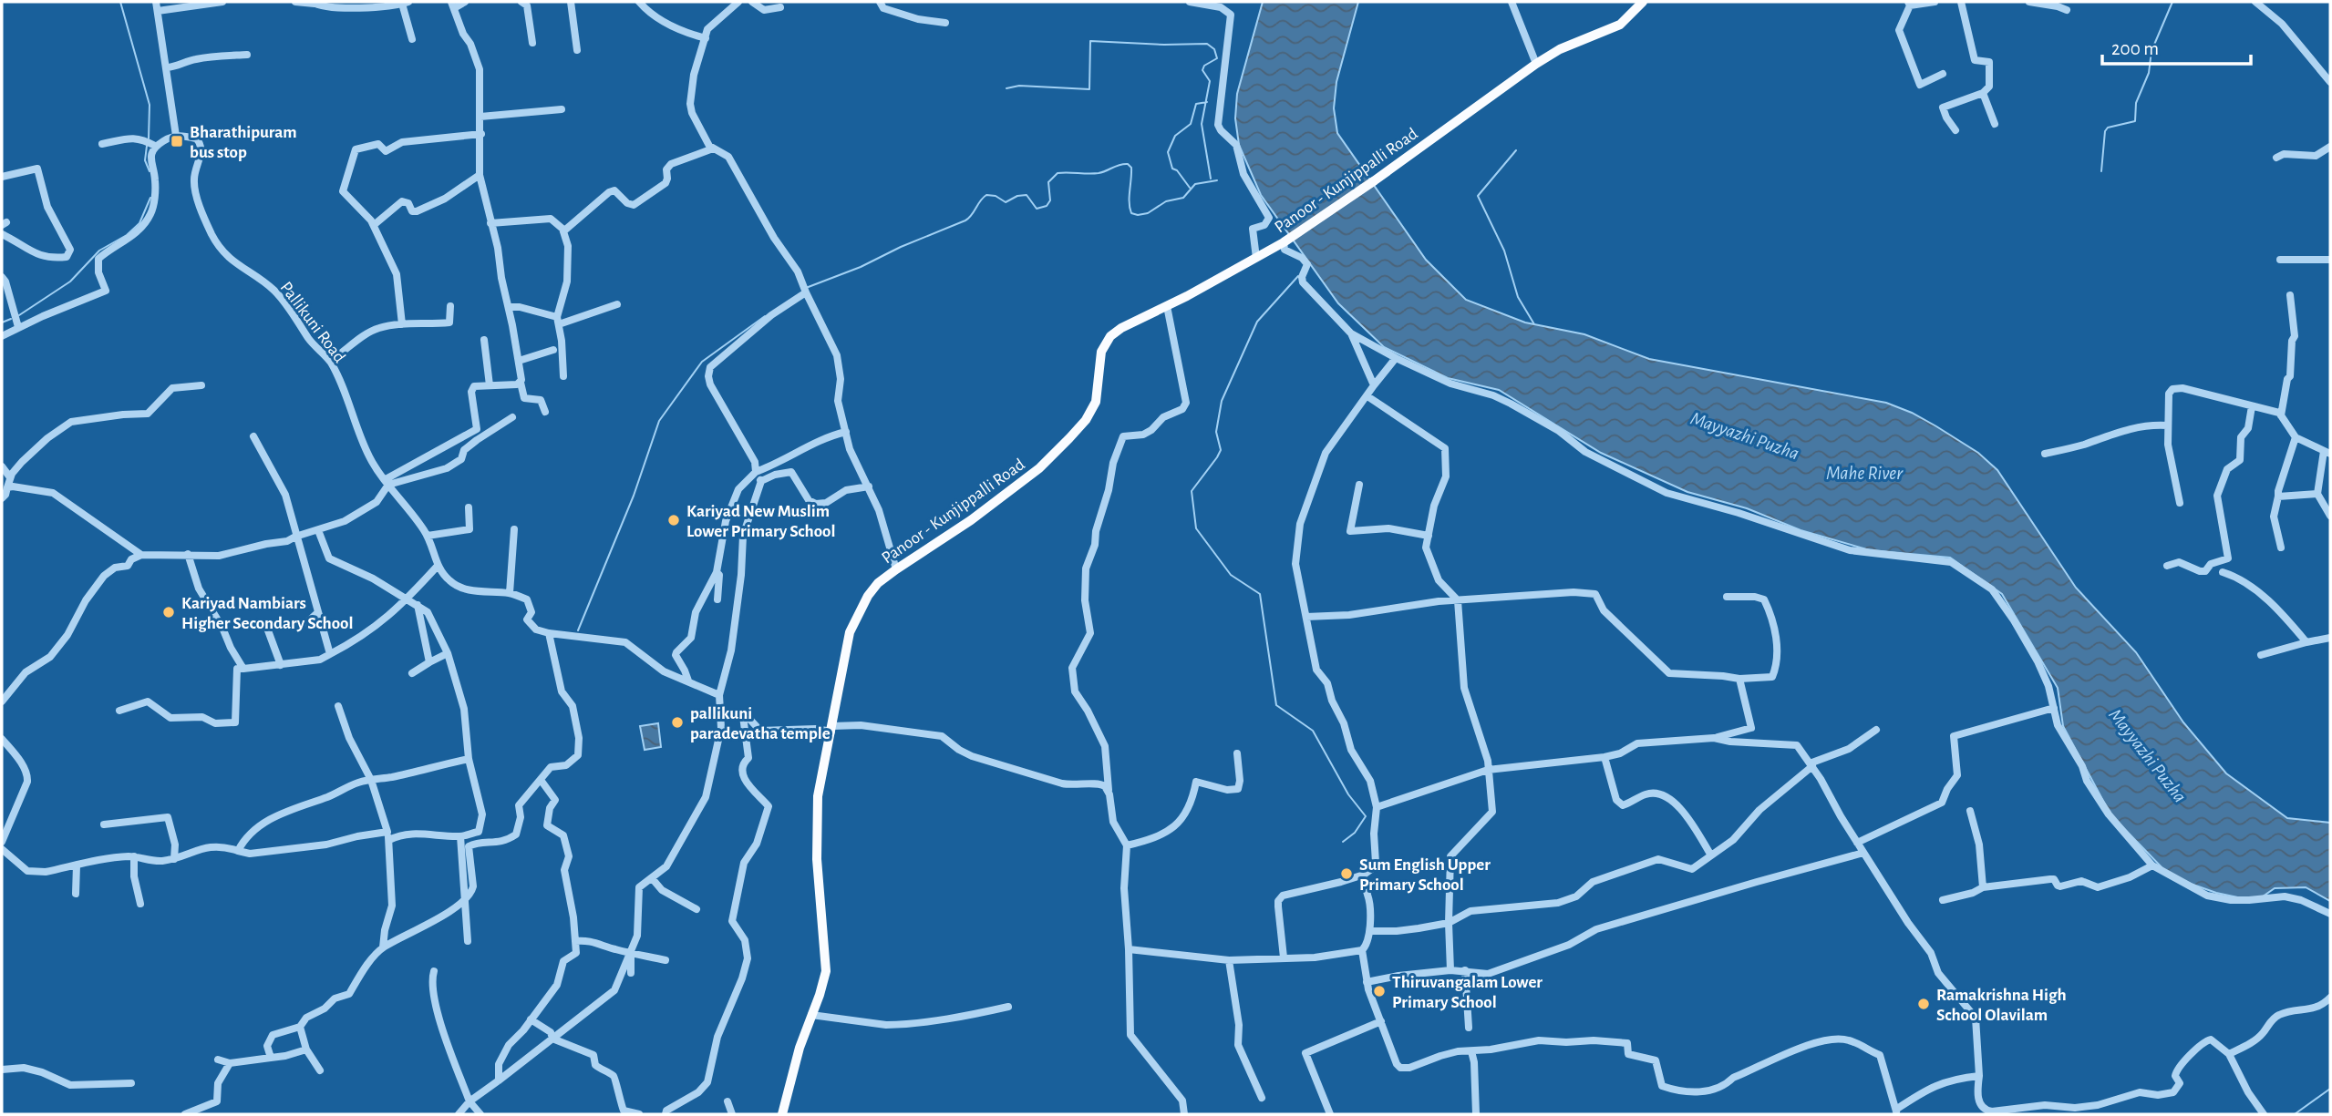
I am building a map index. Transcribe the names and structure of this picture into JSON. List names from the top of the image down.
{
  "streets": {
    "main road": ["Panoor - Kunjippalli Road"],
    "street": ["Pallikuni Road"]
  },
  "water": ["Mayyazhi Puzha", "Mahe River"],
  "places": {
    "transit": ["Bharathipuram bus stop"],
    "other": [
      "Kariyad New Muslim Lower Primary School",
      "Kariyad Nambiars Higher Secondary School",
      "pallikuni paradevatha temple",
      "Sum English Upper Primary School",
      "Thiruvangalam Lower Primary School",
      "Ramakrishna High School Olavilam"
    ]
  },
  "scale_bar": "200 m"
}
